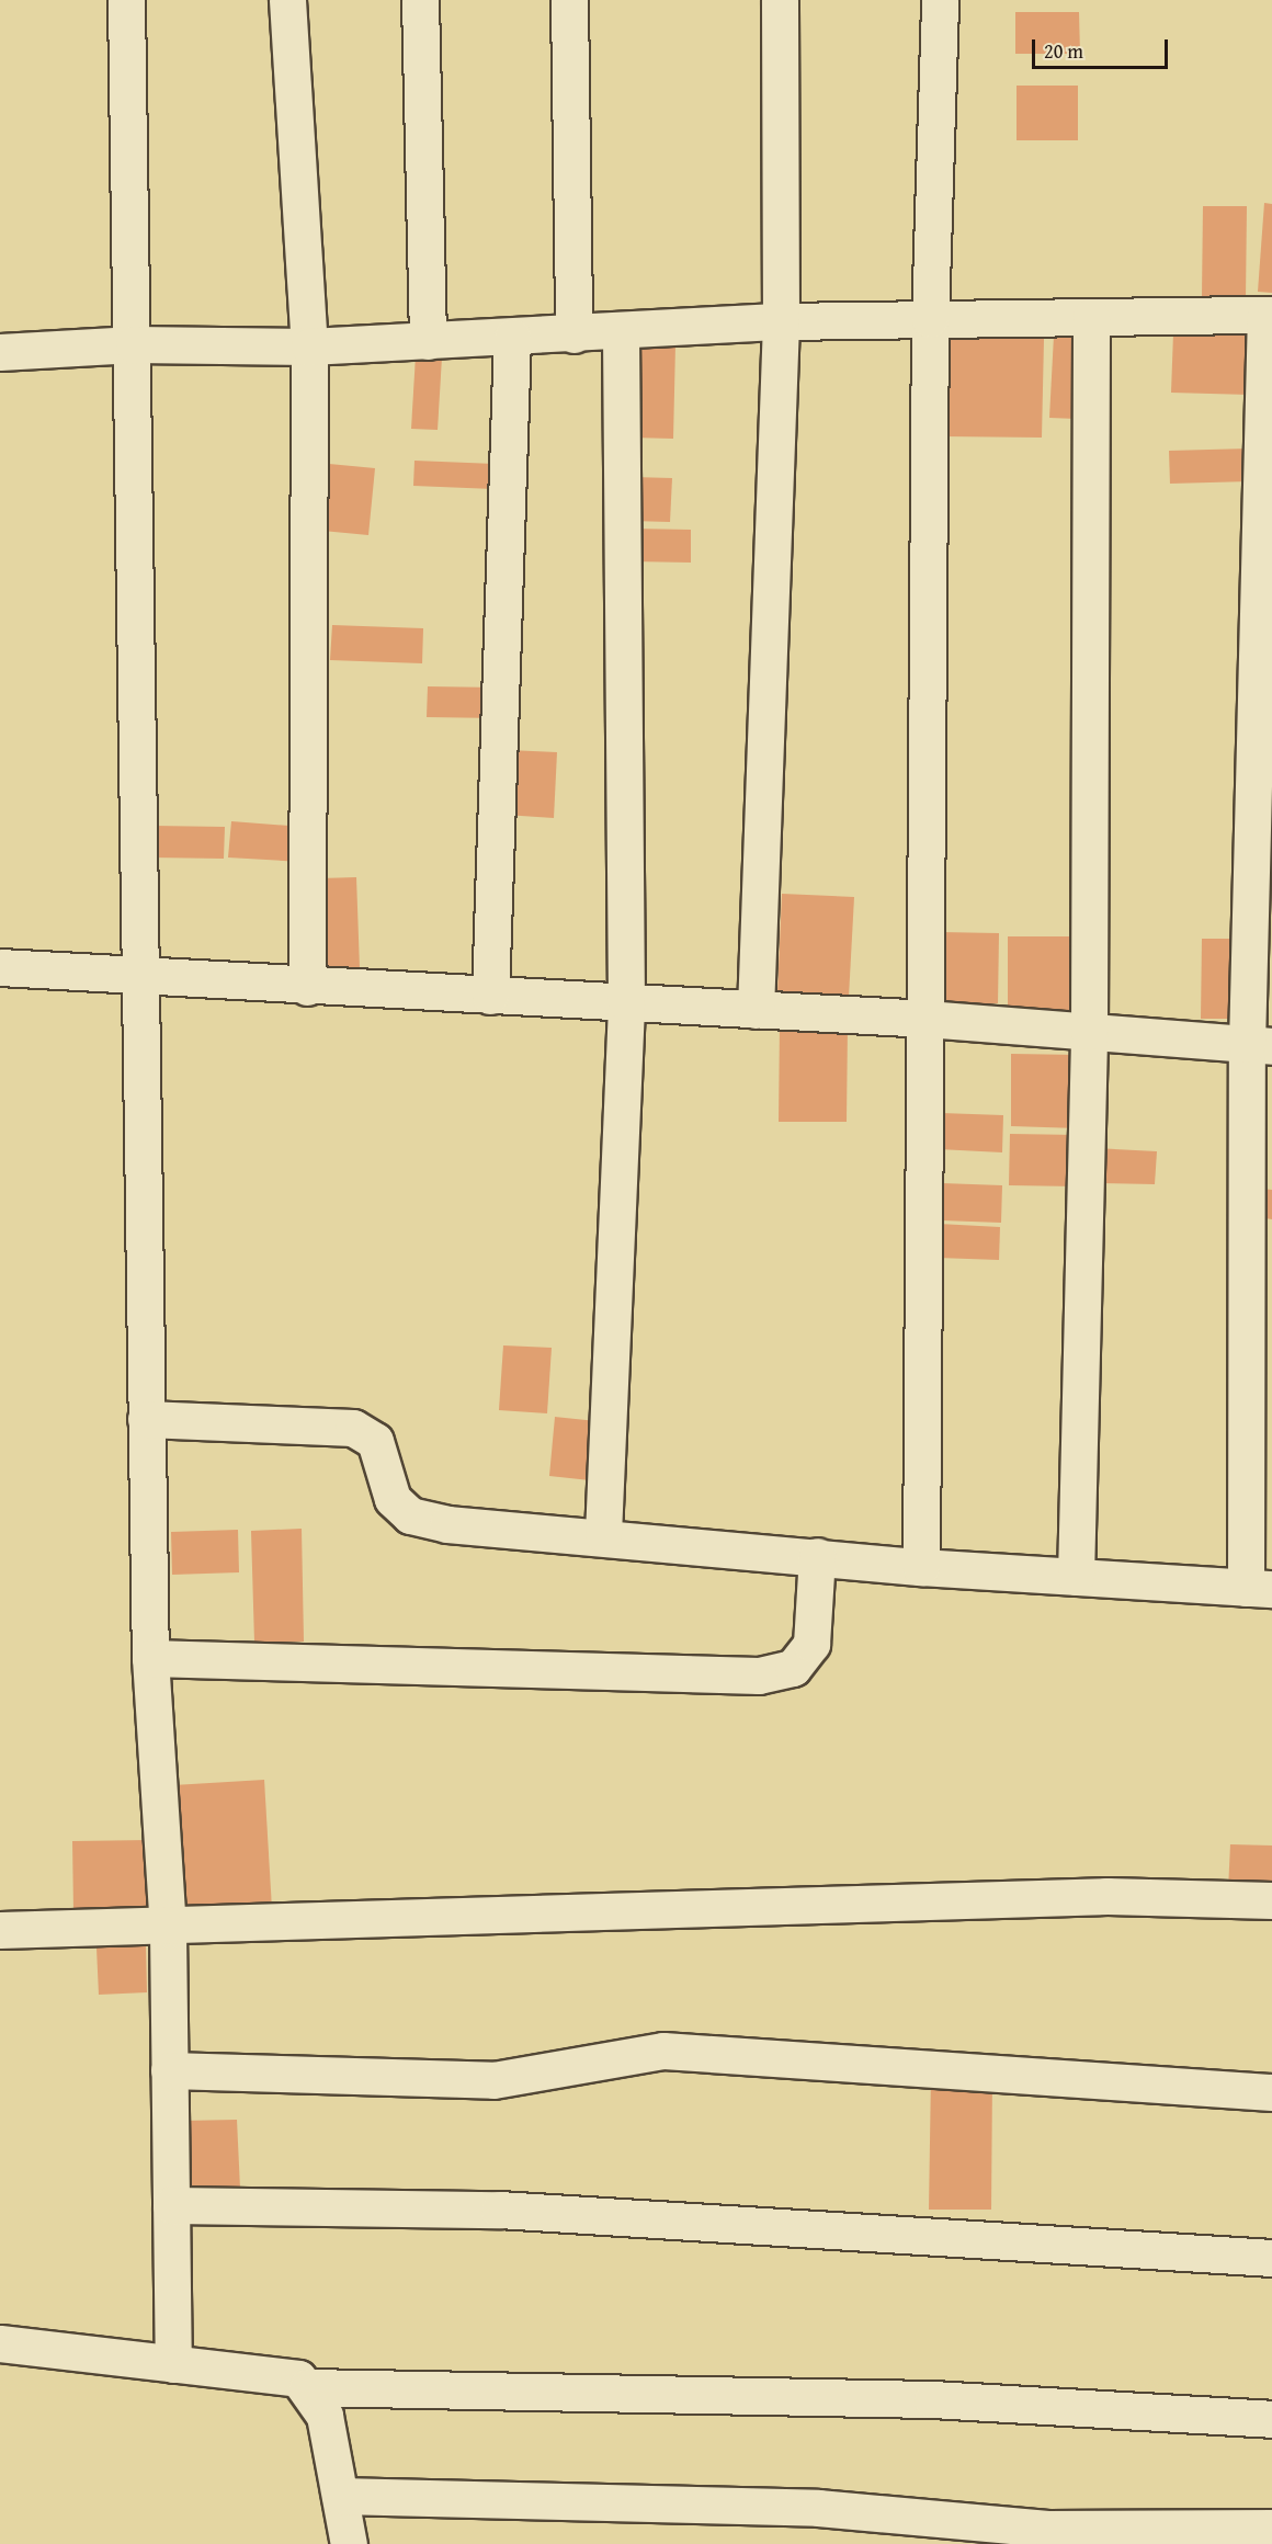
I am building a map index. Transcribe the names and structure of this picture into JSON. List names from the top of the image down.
{
  "scale_bar": "20 m"
}
